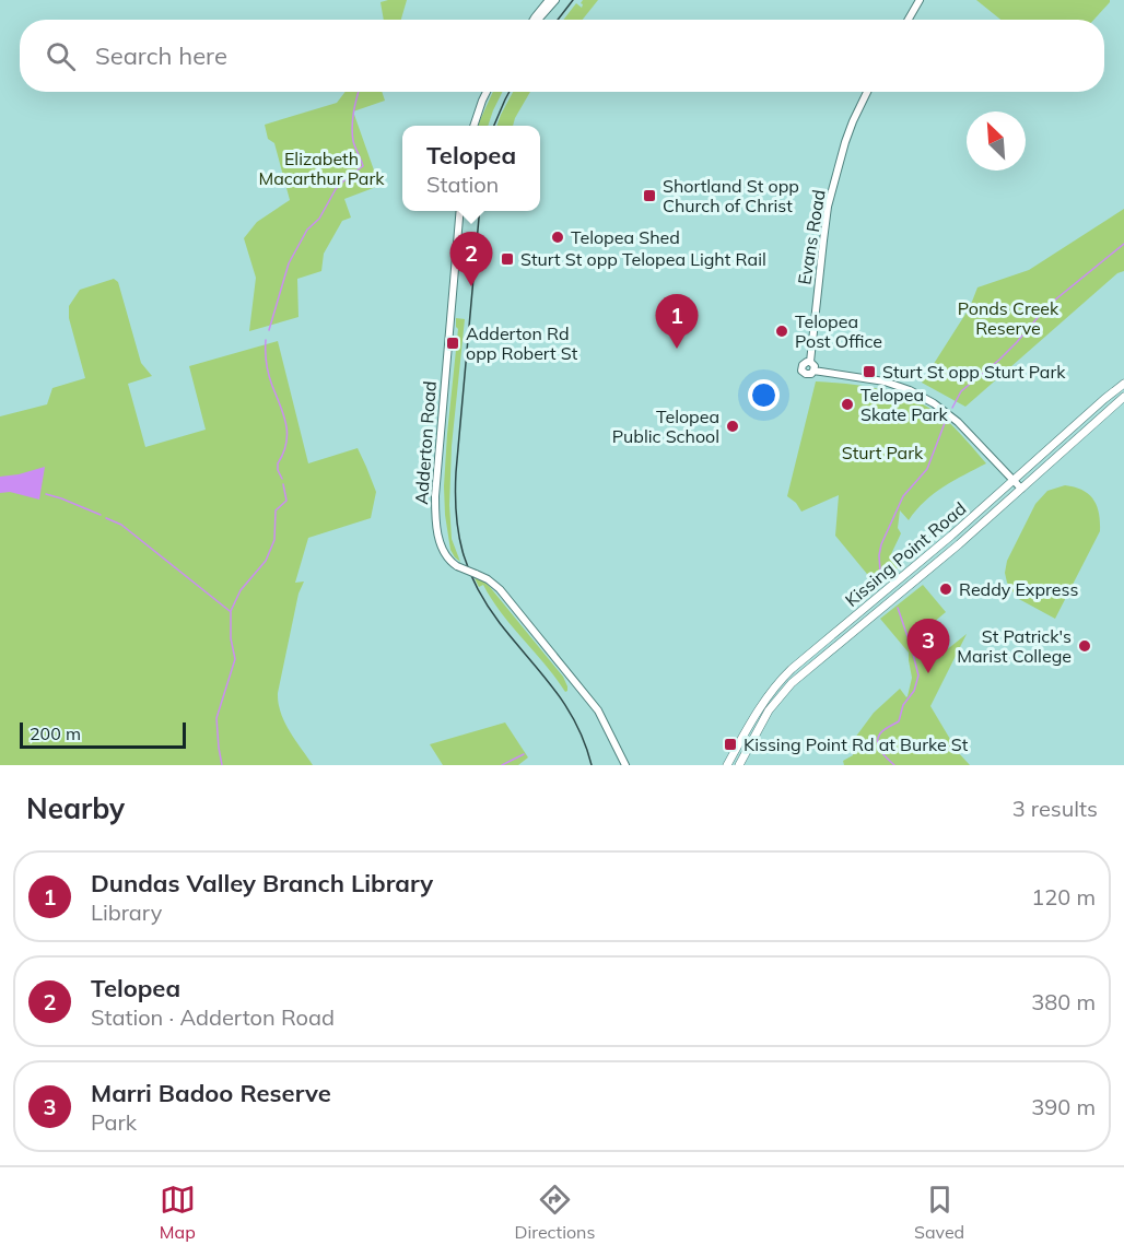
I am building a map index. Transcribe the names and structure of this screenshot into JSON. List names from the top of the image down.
{
  "streets": {
    "main road": ["Evans Road", "Adderton Road", "Kissing Point Road"]
  },
  "parks": ["Elizabeth Macarthur Park", "Ponds Creek Reserve", "Sturt Park"],
  "places": {
    "transit": [
      "Shortland St opp Church of Christ",
      "Sturt St opp Telopea Light Rail",
      "Adderton Rd opp Robert St",
      "Sturt St opp Sturt Park",
      "Kissing Point Rd at Burke St"
    ],
    "other": [
      "Telopea Shed",
      "Telopea Post Office",
      "Telopea Skate Park",
      "Telopea Public School",
      "Reddy Express",
      "St Patrick's Marist College"
    ]
  },
  "scale_bar": "200 m",
  "north": "top left",
  "page": {
    "search": "Search here",
    "popup": ["Telopea", "Station"],
    "pins": ["2", "1", "3"],
    "scale": "200 m",
    "heading": ["Nearby", "3 results"],
    "list": [
      {
        "mark": "1",
        "name": "Dundas Valley Branch Library",
        "note": "Library",
        "value": "120 m"
      },
      {
        "mark": "2",
        "name": "Telopea",
        "note": "Station · Adderton Road",
        "value": "380 m"
      },
      {
        "mark": "3",
        "name": "Marri Badoo Reserve",
        "note": "Park",
        "value": "390 m"
      }
    ],
    "nav": ["Map", "Directions", "Saved"]
  }
}
